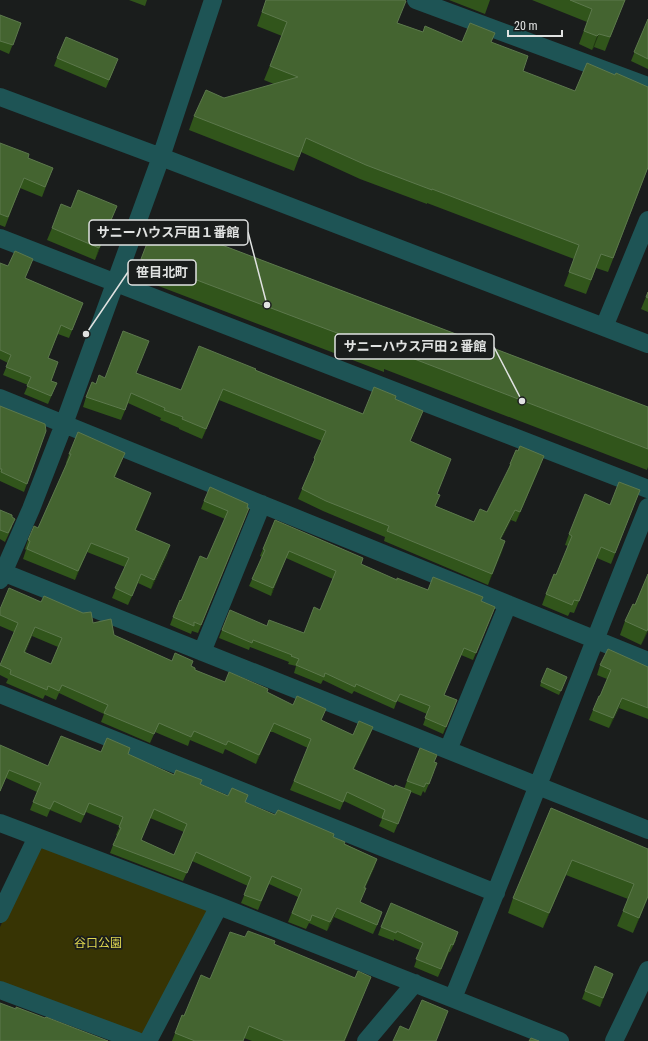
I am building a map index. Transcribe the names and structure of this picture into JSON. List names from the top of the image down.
{
  "parks": ["谷口公園"],
  "places": ["サニーハウス戸田１番館", "笹目北町", "サニーハウス戸田２番館"],
  "scale_bar": "20 m"
}
